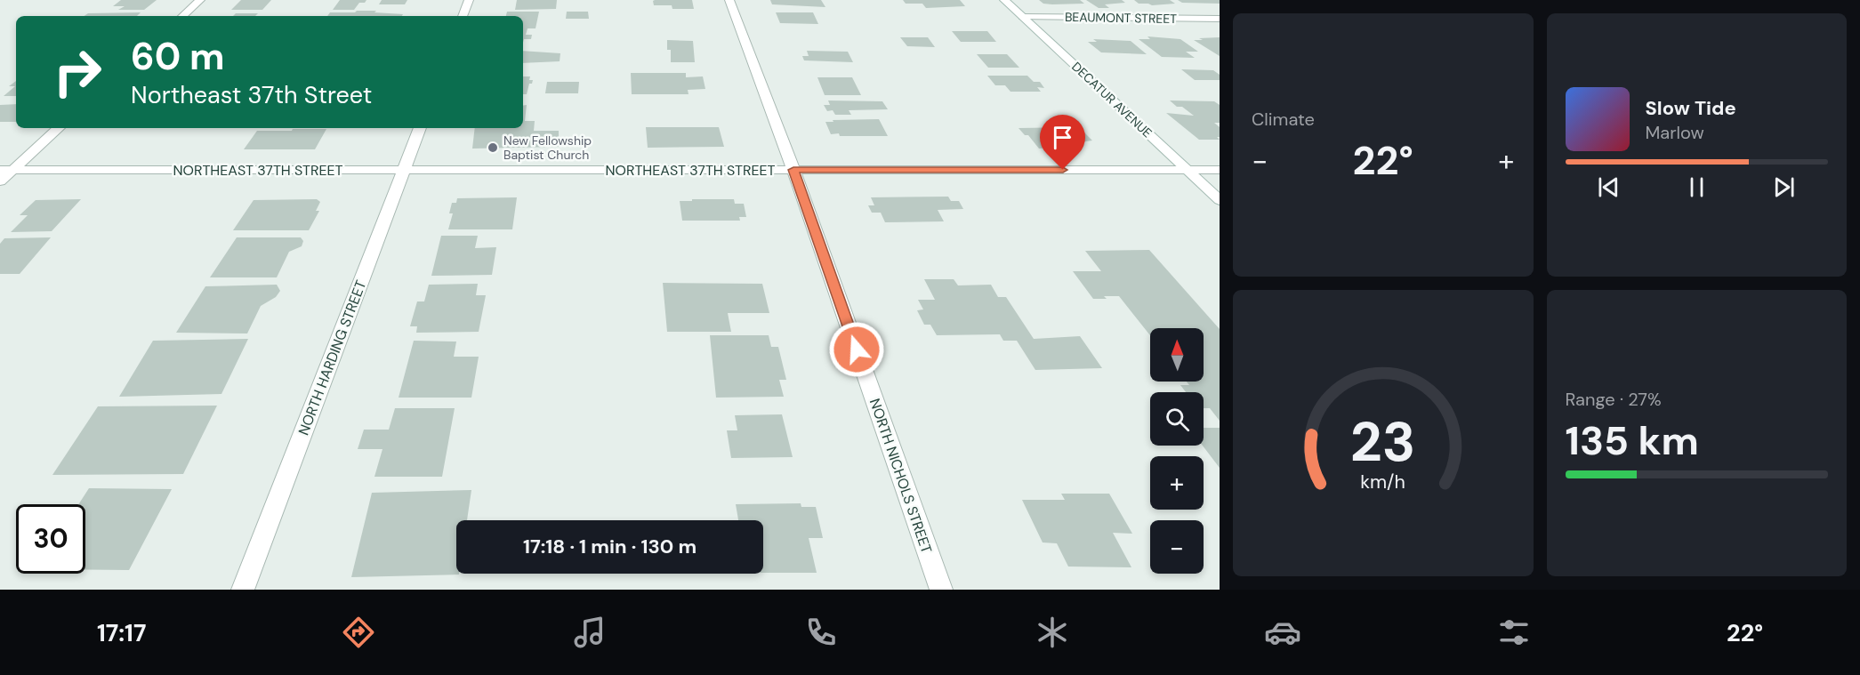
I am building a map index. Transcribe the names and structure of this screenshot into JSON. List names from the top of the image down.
{
  "streets": {
    "street": [
      "BEAUMONT STREET",
      "DECATUR AVENUE",
      "NORTHEAST 37TH STREET",
      "NORTH HARDING STREET",
      "NORTH NICHOLS STREET"
    ]
  },
  "crossings": [
    ["BEAUMONT STREET", "DECATUR AVENUE"],
    ["DECATUR AVENUE", "NORTHEAST 37TH STREET"],
    ["NORTHEAST 37TH STREET", "NORTH HARDING STREET"],
    ["NORTHEAST 37TH STREET", "NORTH NICHOLS STREET"]
  ],
  "places": ["New Fellowship Baptist Church"],
  "north": "top",
  "page": {
    "tile": [
      "Climate",
      ["Range · 27%", "135 km"]
    ],
    "turn": ["60 m", "Northeast 37th Street"],
    "song": ["Slow Tide", "Marlow"],
    "heat": ["−", "22°", "+"],
    "map_buttons": ["+", "−"],
    "limit": "30",
    "trip": "17:18 · 1 min · 130 m",
    "tabs": ["17:17", "22°"],
    "gauge": ["23", "km/h"]
  }
}
